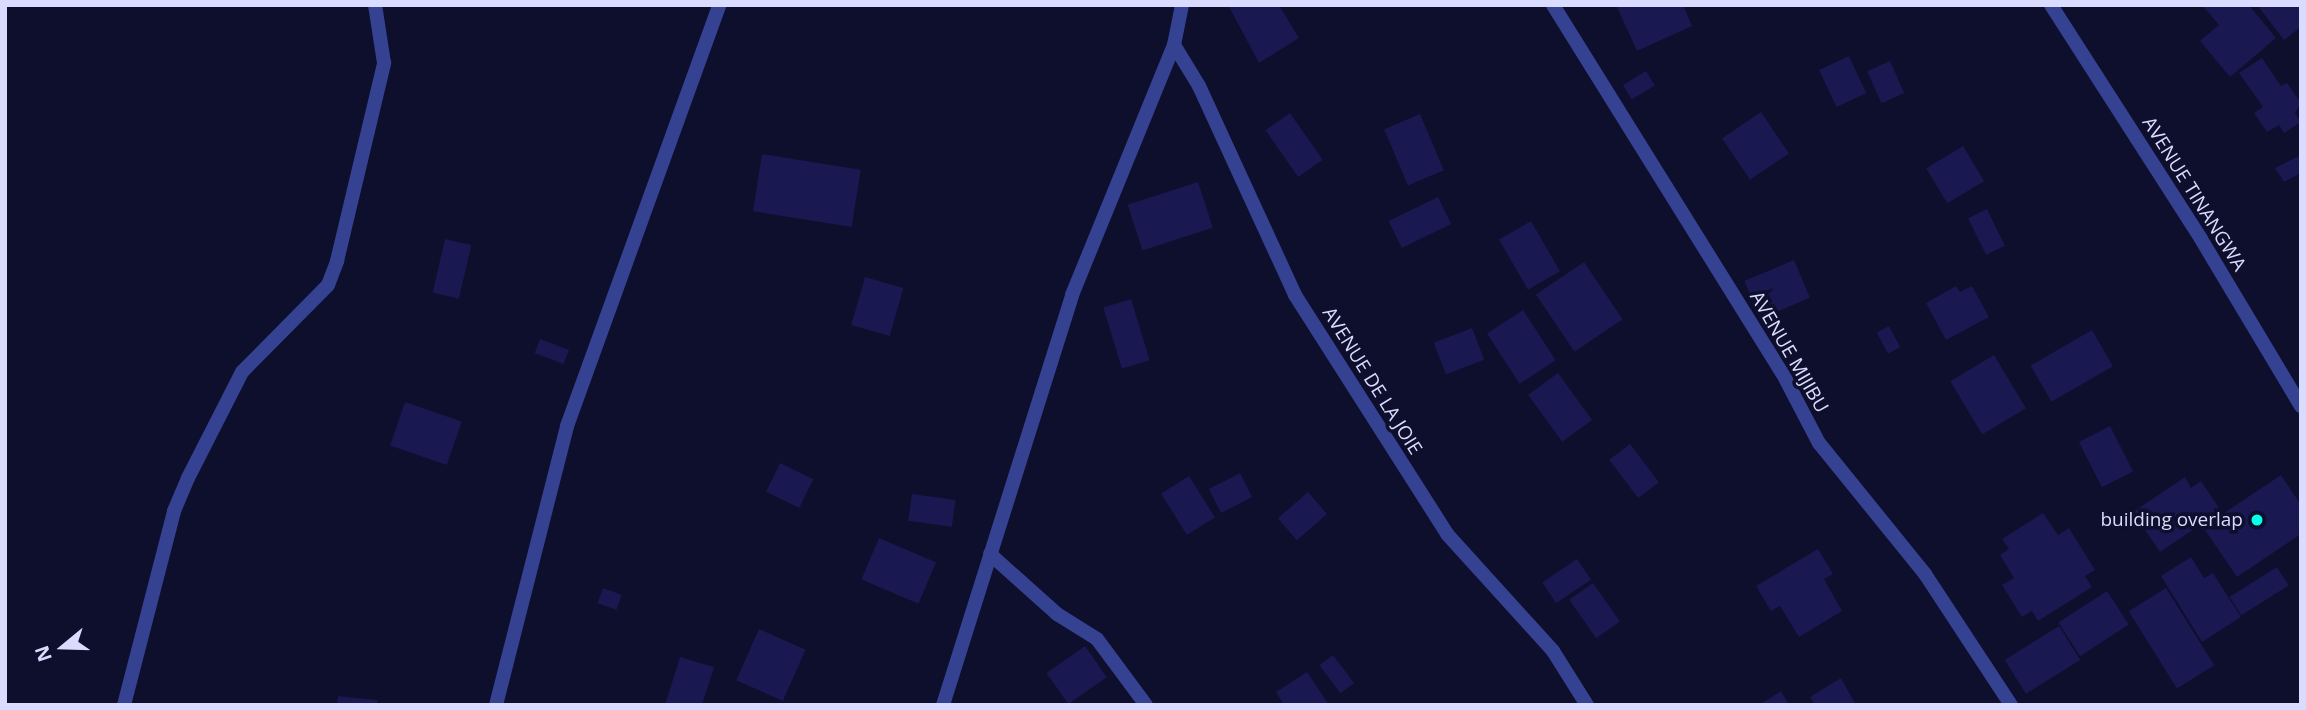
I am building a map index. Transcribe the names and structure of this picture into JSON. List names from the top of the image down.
{
  "streets": {
    "street": ["AVENUE TINANGWA", "AVENUE MIJIBU", "AVENUE DE LA JOIE"]
  },
  "places": ["building overlap"],
  "north": "left"
}
